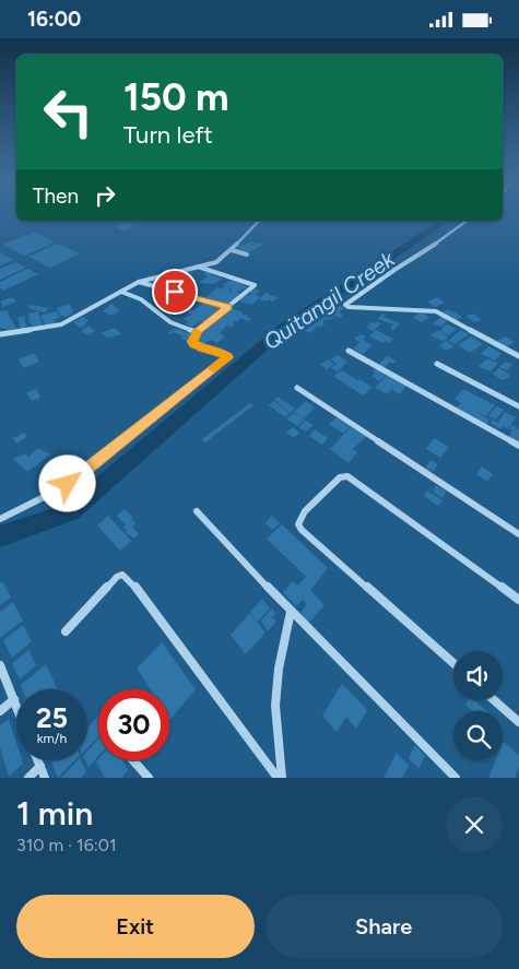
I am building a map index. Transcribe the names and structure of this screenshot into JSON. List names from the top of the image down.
{
  "water": ["Quitangil Creek"],
  "page": {
    "status": "16:00",
    "turn": ["150 m", "Turn left"],
    "then": "Then",
    "speed": "25 km/h",
    "limit": "30",
    "heading": ["1 min", "310 m · 16:01"],
    "buttons": ["Exit", "Share"]
  }
}
